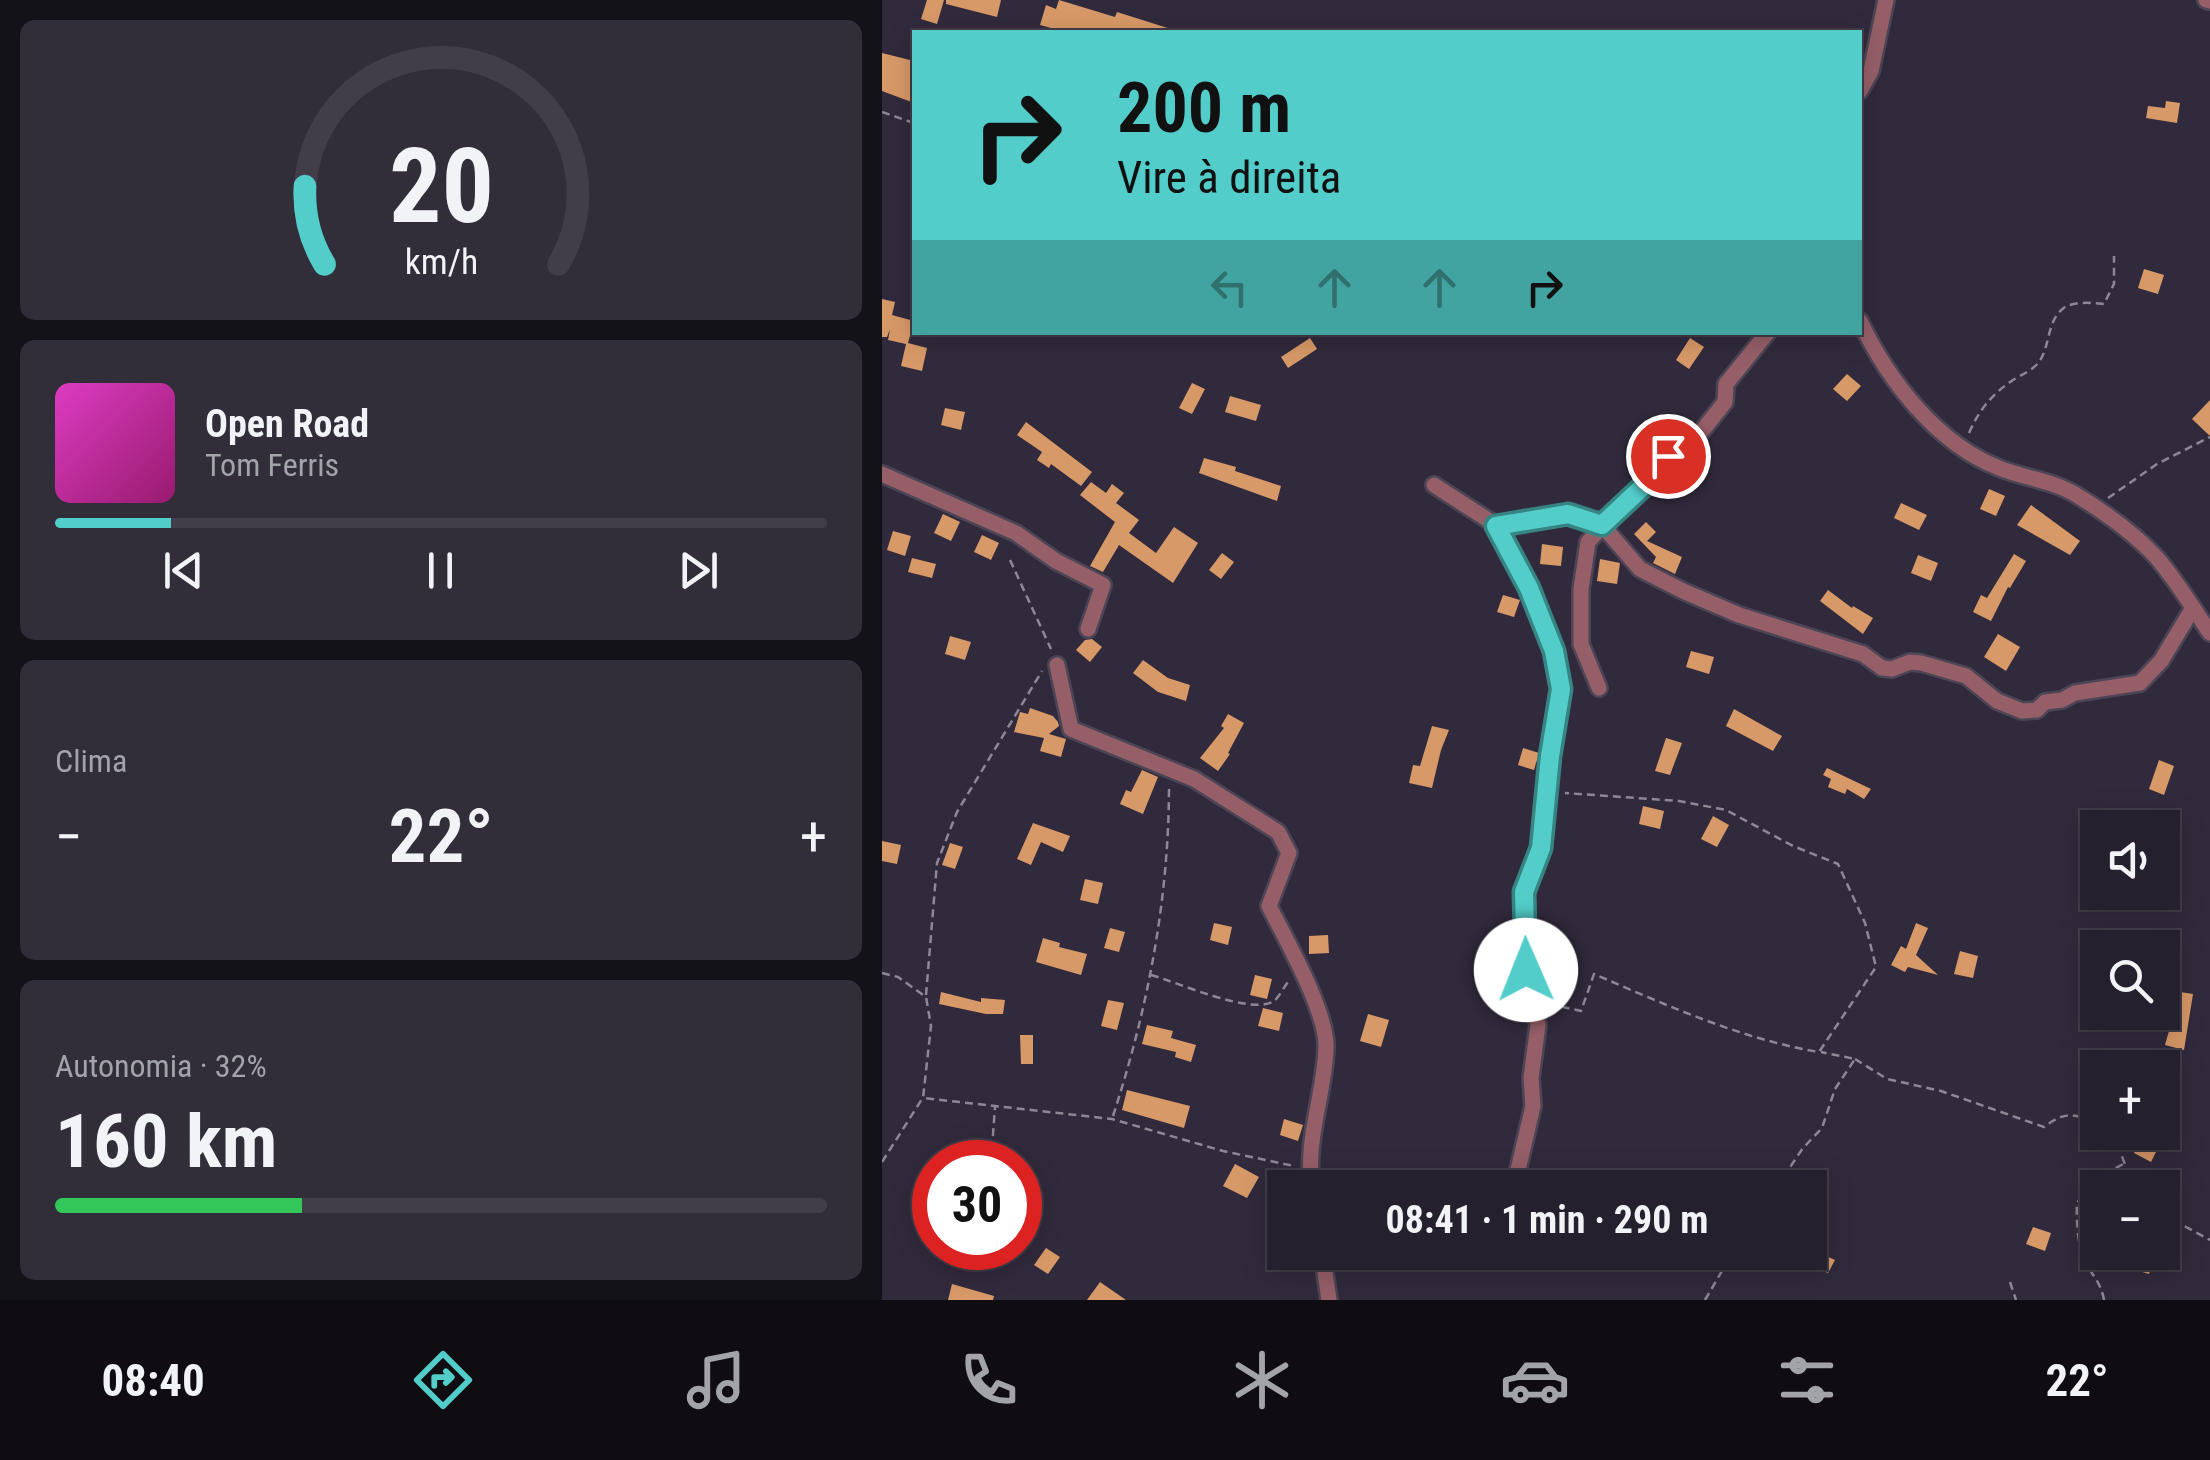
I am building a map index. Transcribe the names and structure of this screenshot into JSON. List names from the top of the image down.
{
  "page": {
    "turn": ["200 m", "Vire à direita"],
    "song": ["Open Road", "Tom Ferris"],
    "tile": [
      "Clima",
      ["Autonomia · 32%", "160 km"]
    ],
    "heat": ["−", "22°", "+"],
    "map_buttons": ["+", "−"],
    "limit": "30",
    "trip": "08:41 · 1 min · 290 m",
    "tabs": ["08:40", "22°"],
    "gauge": ["20", "km/h"]
  }
}
